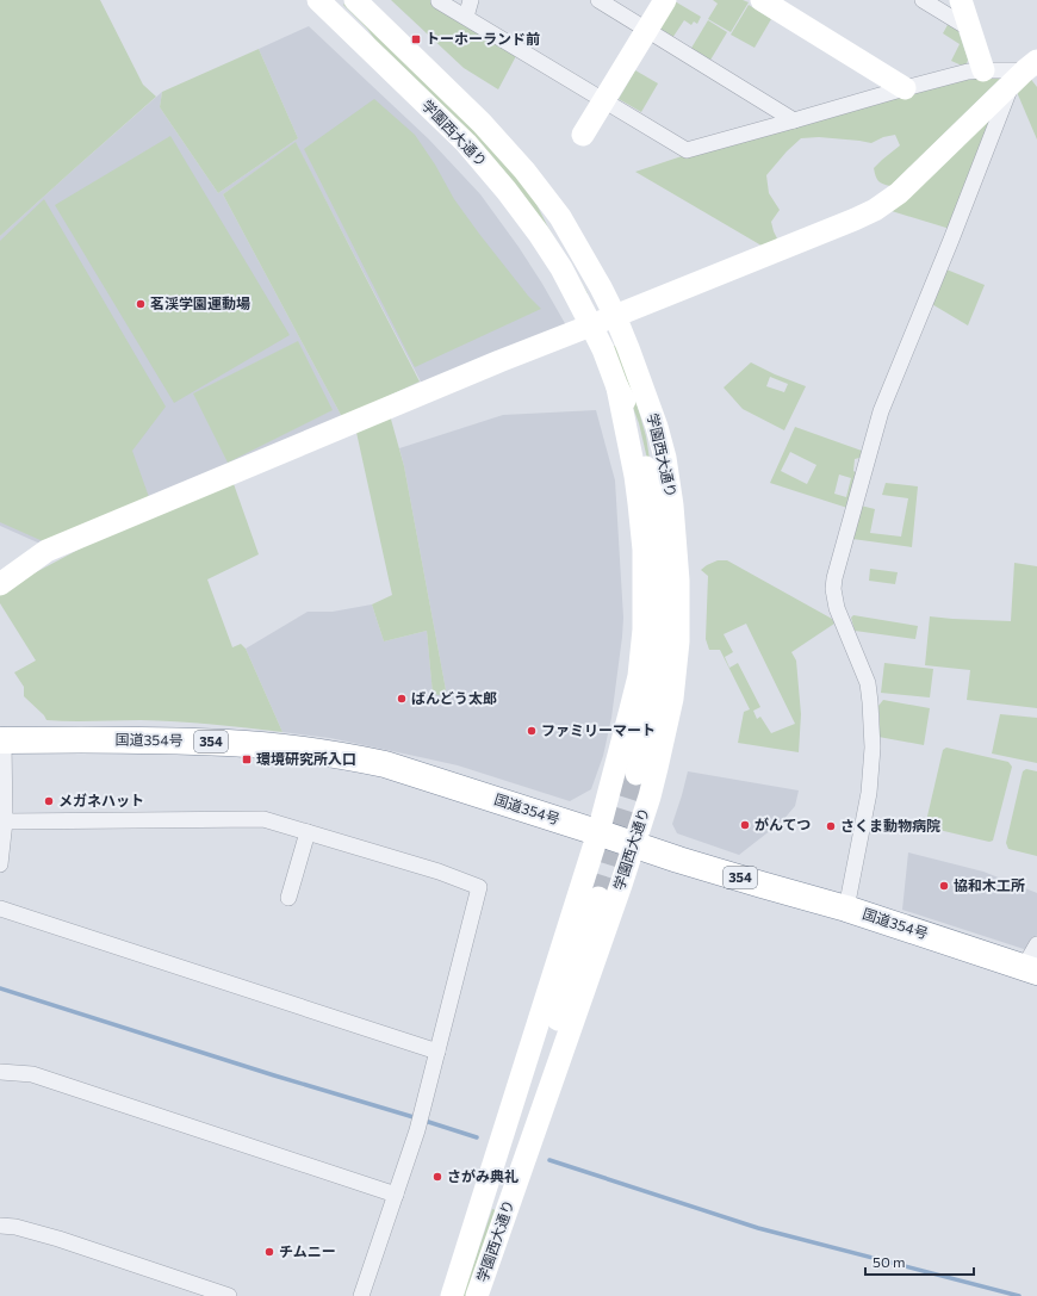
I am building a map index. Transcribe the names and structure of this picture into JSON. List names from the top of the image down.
{
  "streets": {
    "highway": ["国道354号", "354"],
    "main road": ["学園西大通り"]
  },
  "crossings": [
    ["学園西大通り", "国道354号"]
  ],
  "places": {
    "transit": ["トーホーランド前", "環境研究所入口"],
    "other": [
      "茗渓学園運動場",
      "ばんどう太郎",
      "ファミリーマート",
      "メガネハット",
      "がんてつ",
      "さくま動物病院",
      "協和木工所",
      "さがみ典礼",
      "チムニー"
    ]
  },
  "scale_bar": "50 m"
}
